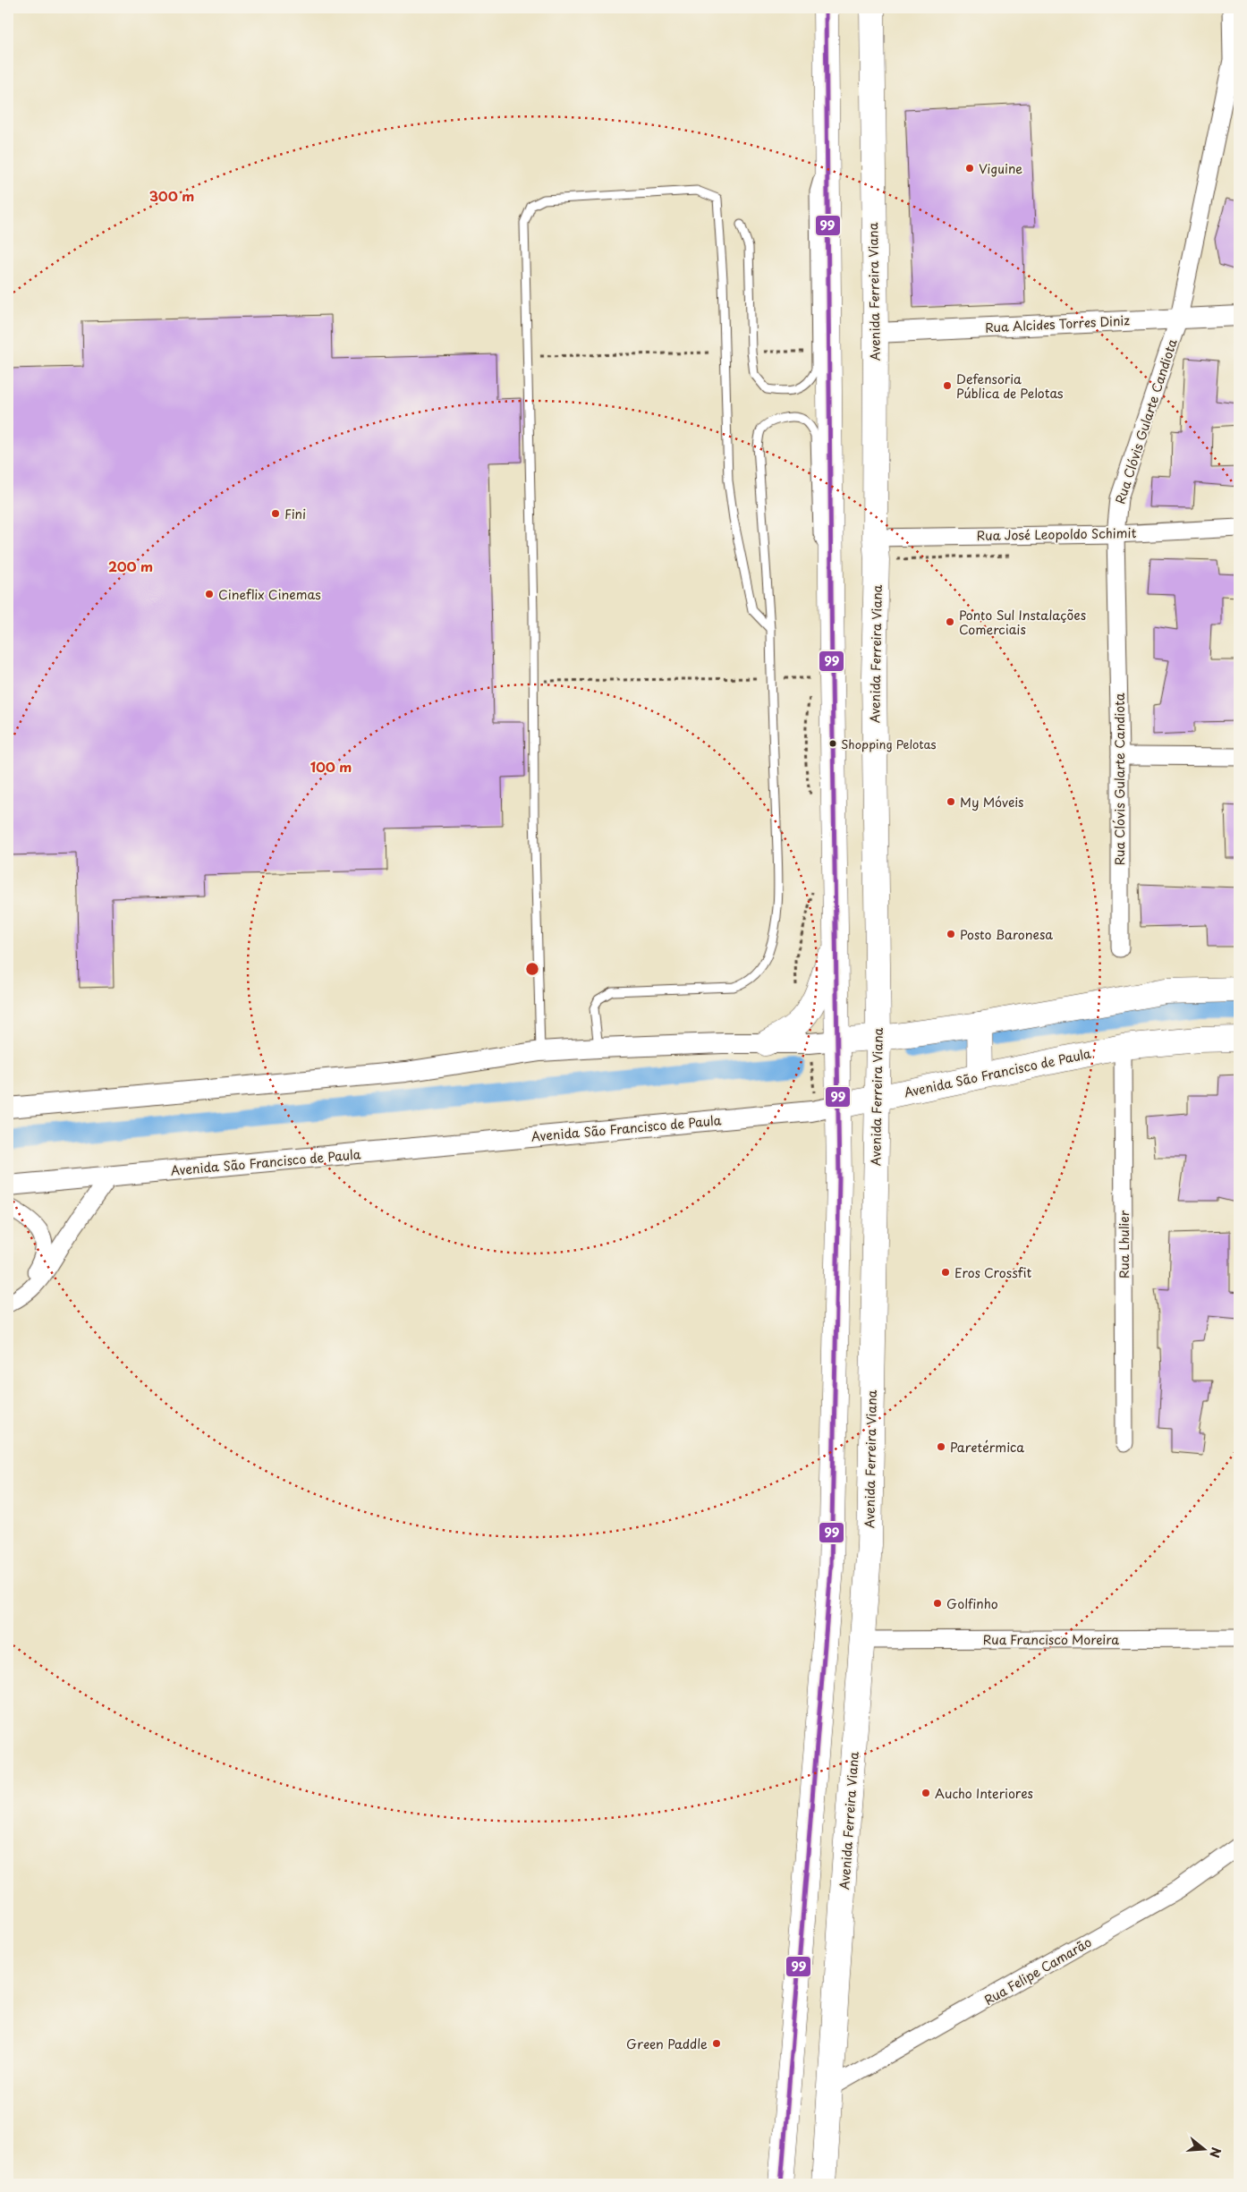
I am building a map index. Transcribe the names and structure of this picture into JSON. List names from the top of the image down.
{
  "streets": {
    "main road": ["Avenida Ferreira Viana", "Avenida São Francisco de Paula"],
    "street": [
      "Rua Alcides Torres Diniz",
      "Rua Clóvis Gularte Candiota",
      "Rua José Leopoldo Schimit",
      "Rua Lhulier",
      "Rua Francisco Moreira",
      "Rua Felipe Camarão"
    ]
  },
  "crossings": [
    ["Avenida Ferreira Viana", "Rua Alcides Torres Diniz"],
    ["Avenida Ferreira Viana", "Rua José Leopoldo Schimit"],
    ["Avenida Ferreira Viana", "Avenida São Francisco de Paula"],
    ["Avenida Ferreira Viana", "Rua Francisco Moreira"],
    ["Avenida Ferreira Viana", "Rua Felipe Camarão"],
    ["Rua Alcides Torres Diniz", "Rua Clóvis Gularte Candiota"],
    ["Rua Clóvis Gularte Candiota", "Rua José Leopoldo Schimit"],
    ["Avenida São Francisco de Paula", "Rua Lhulier"]
  ],
  "places": [
    "Viguine",
    "Defensoria Pública de Pelotas",
    "Fini",
    "Cineflix Cinemas",
    "Ponto Sul Instalações Comerciais",
    "Shopping Pelotas",
    "My Móveis",
    "Posto Baronesa",
    "Eros Crossfit",
    "Paretérmica",
    "Golfinho",
    "Aucho Interiores",
    "Green Paddle"
  ],
  "lines": ["transit line 99"],
  "north": "right",
  "rings": ["300 m", "200 m", "100 m"]
}
